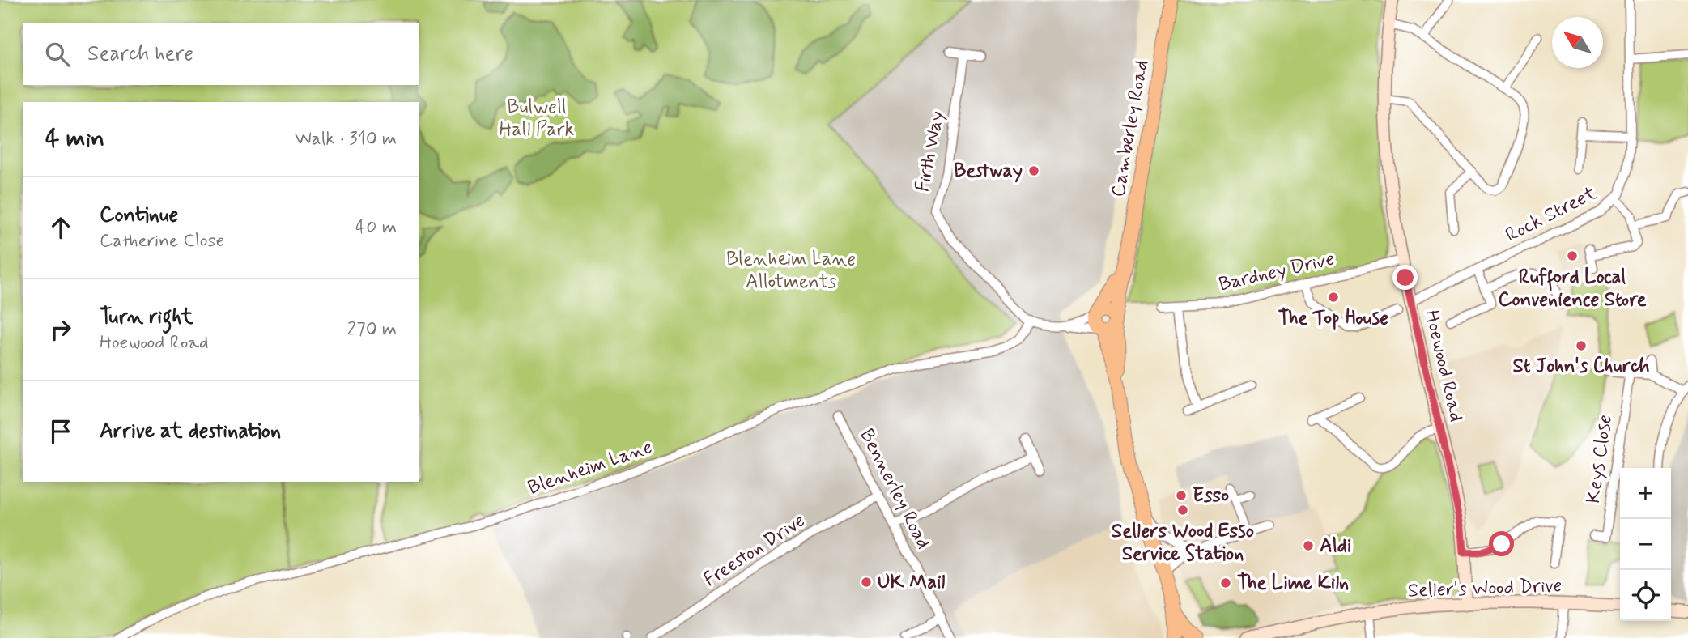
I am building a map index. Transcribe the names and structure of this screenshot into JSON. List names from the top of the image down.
{
  "streets": {
    "main road": ["Camberley Road"],
    "street": [
      "Firth Way",
      "Rock Street",
      "Bardney Drive",
      "Hoewood Road",
      "Keys Close",
      "Blenheim Lane",
      "Bennerley Road",
      "Freeston Drive",
      "Seller's Wood Drive"
    ]
  },
  "crossings": [
    ["Firth Way", "Blenheim Lane"],
    ["Rock Street", "Hoewood Road"],
    ["Bardney Drive", "Hoewood Road"],
    ["Hoewood Road", "Seller's Wood Drive"],
    ["Bennerley Road", "Freeston Drive"]
  ],
  "parks": ["Bulwell Hall Park", "Blenheim Lane Allotments"],
  "places": [
    "Bestway",
    "Rufford Local Convenience Store",
    "The Top House",
    "St John's Church",
    "Esso",
    "Sellers Wood Esso Service Station",
    "Aldi",
    "UK Mail",
    "The Lime Kiln"
  ],
  "north": "top left",
  "page": {
    "search": "Search here",
    "heading": ["4 min", "Walk · 310 m"],
    "list": [
      ["Continue", "Catherine Close", "40 m"],
      ["Turn right", "Hoewood Road", "270 m"],
      "Arrive at destination"
    ],
    "map_buttons": ["+", "−"]
  }
}
